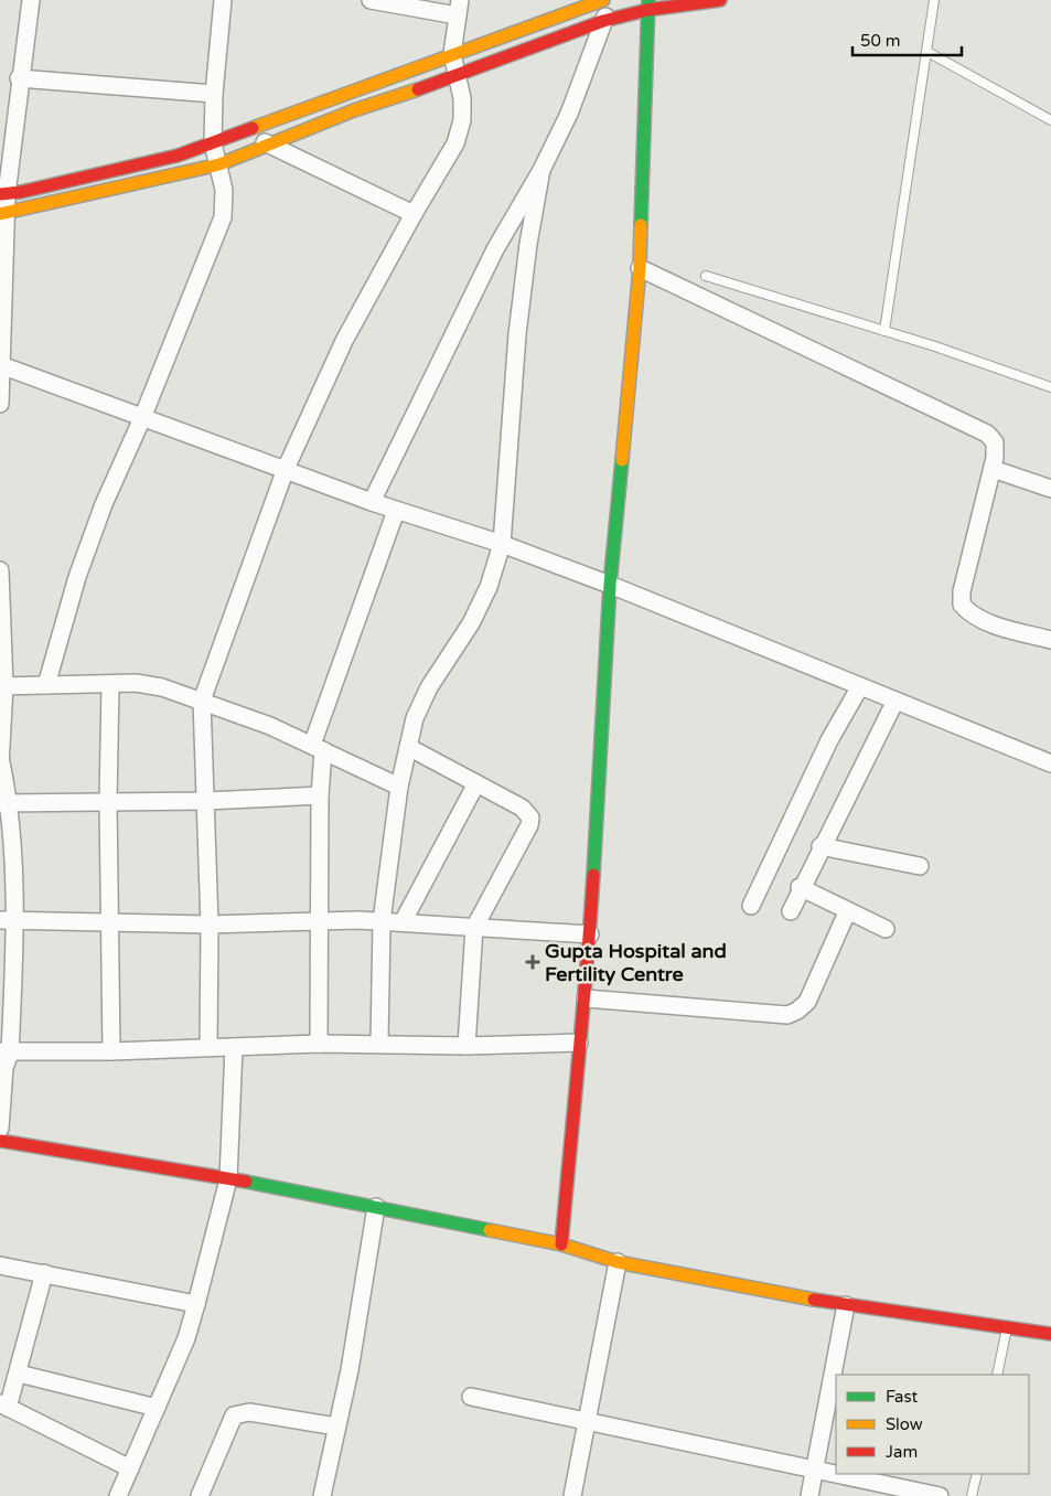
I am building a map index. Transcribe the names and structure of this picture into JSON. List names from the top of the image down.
{
  "places": {
    "health": ["Gupta Hospital and Fertility Centre"]
  },
  "legend": ["Fast", "Slow", "Jam"],
  "scale_bar": "50 m"
}
